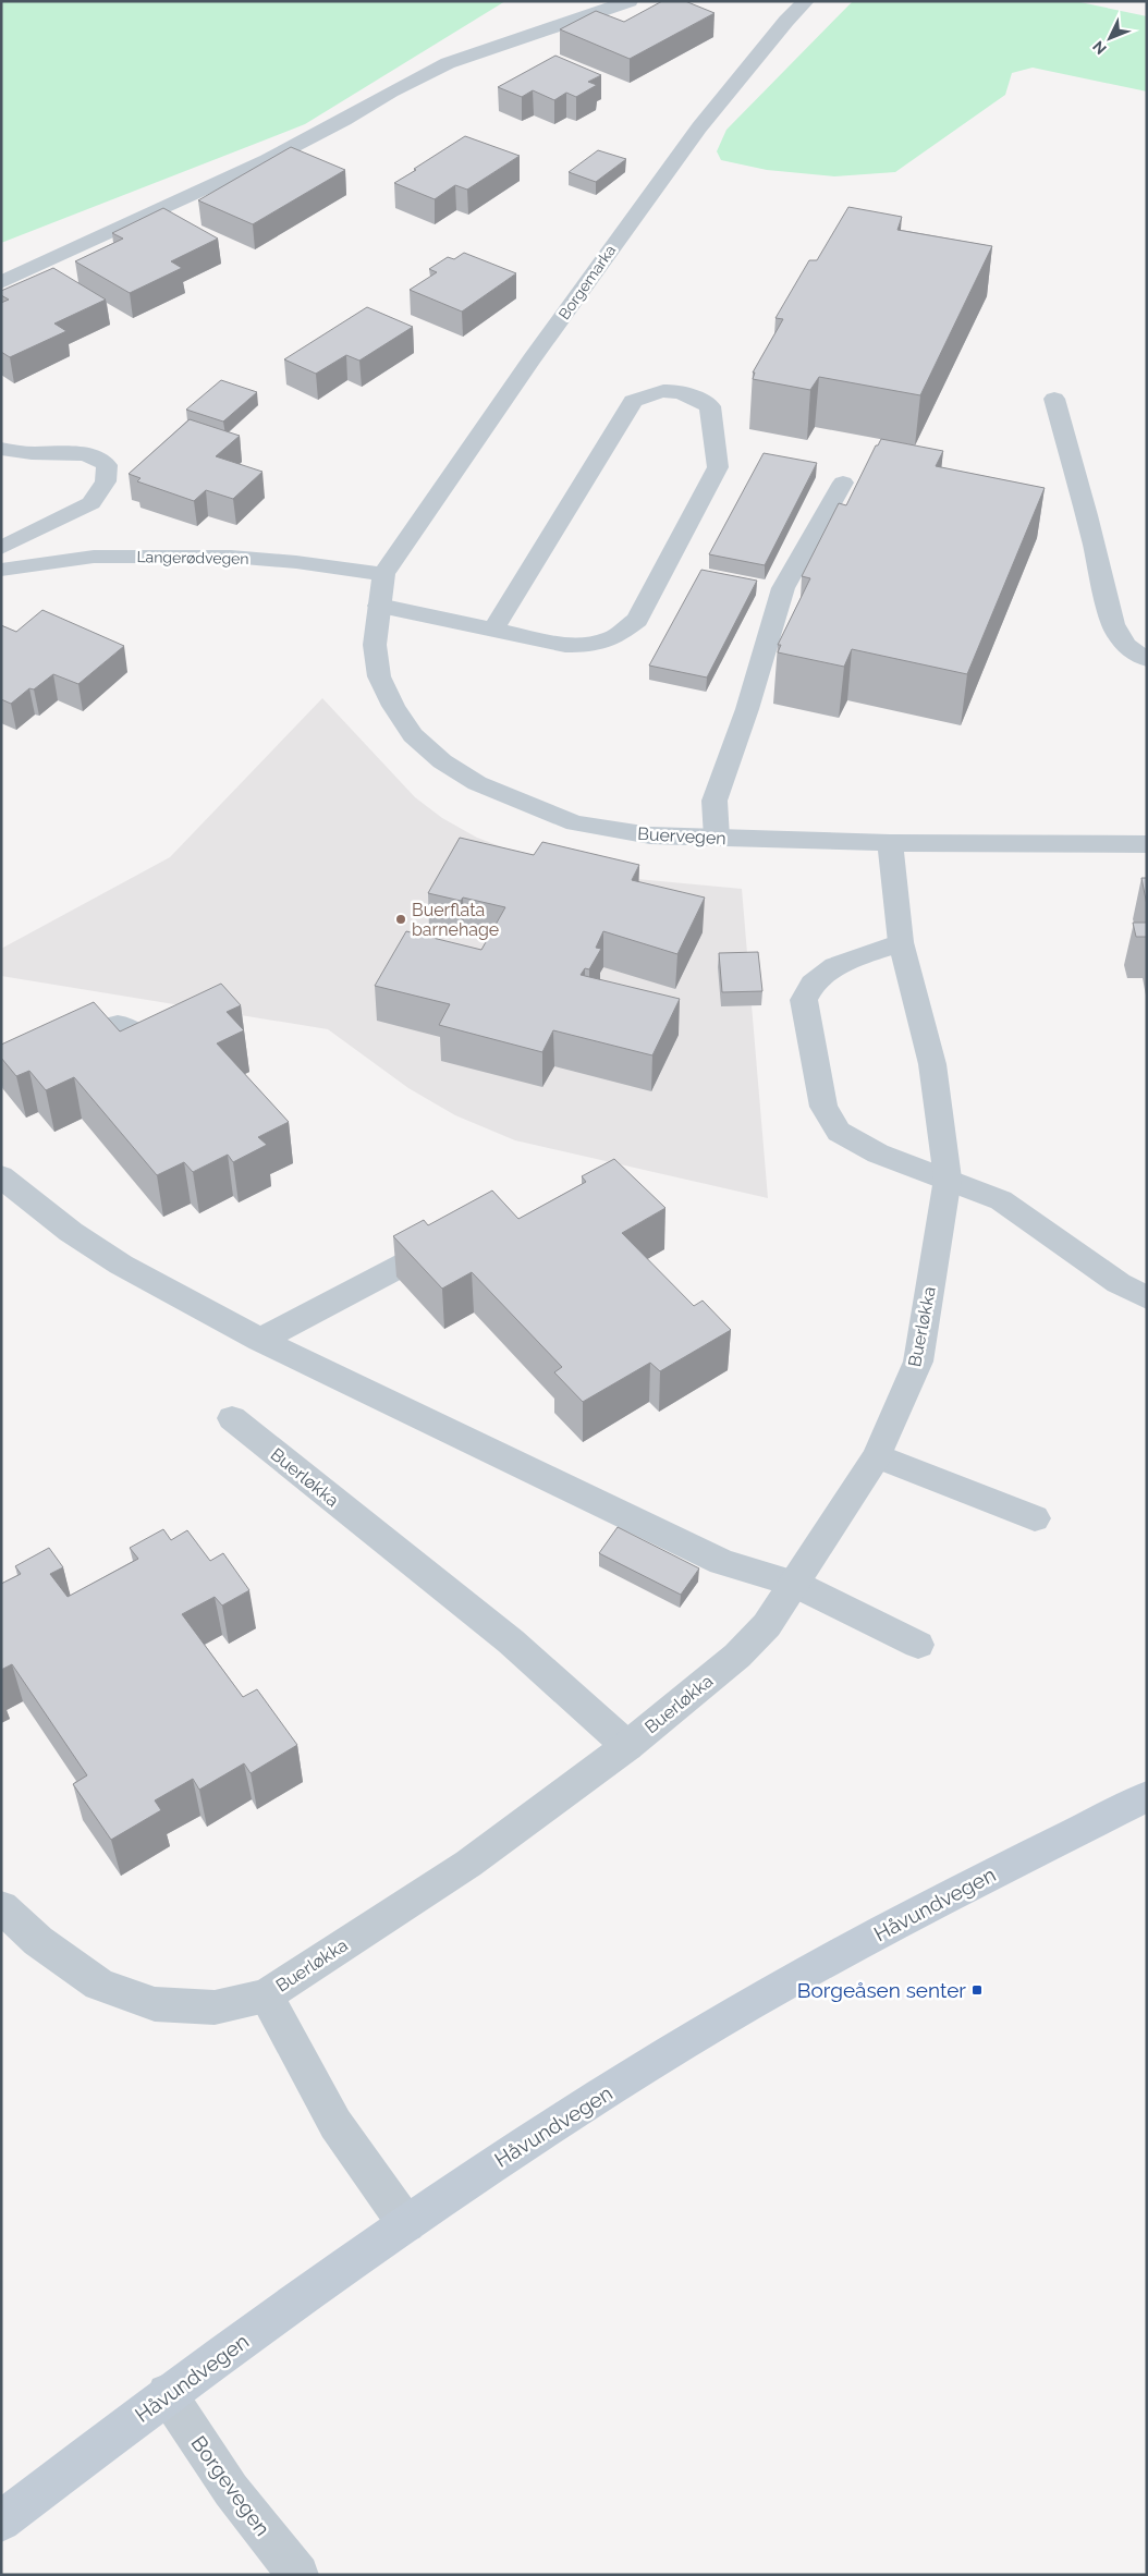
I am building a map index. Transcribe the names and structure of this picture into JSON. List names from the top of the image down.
{
  "streets": {
    "main road": ["Håvundvegen"],
    "street": [
      "Borgemarka",
      "Langerødvegen",
      "Buervegen",
      "Buerløkka",
      "Borgevegen"
    ]
  },
  "crossings": [
    ["Borgemarka", "Langerødvegen"],
    ["Borgemarka", "Buervegen"],
    ["Langerødvegen", "Buervegen"],
    ["Buervegen", "Buerløkka"],
    ["Håvundvegen", "Borgevegen"]
  ],
  "places": {
    "other": ["Buerflata barnehage"],
    "transit": ["Borgeåsen senter"]
  },
  "north": "bottom left"
}
